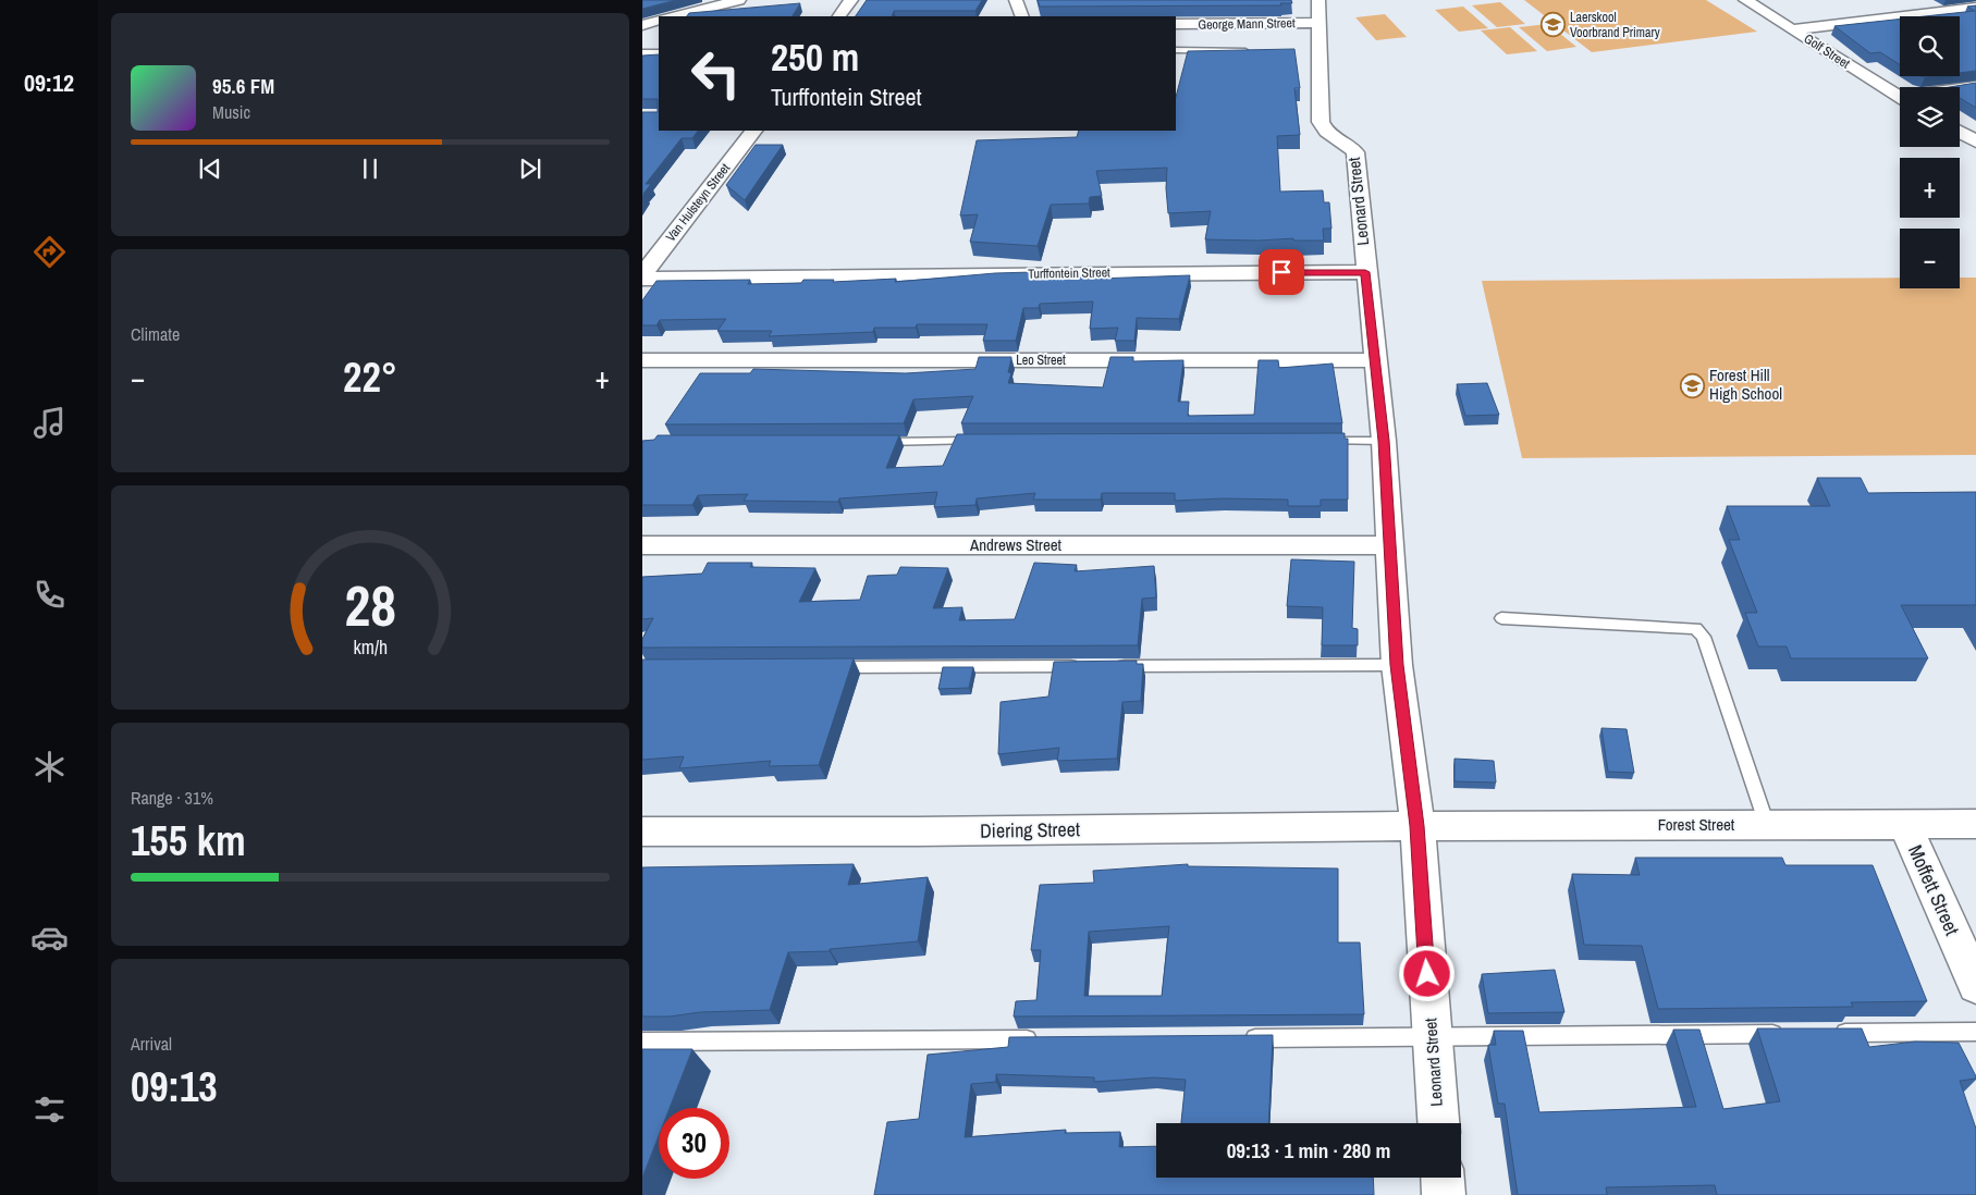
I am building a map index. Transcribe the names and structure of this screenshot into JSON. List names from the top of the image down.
{
  "streets": {
    "street": [
      "George Mann Street",
      "Golf Street",
      "Leonard Street",
      "Van Hulsteyn Street",
      "Turffontein Street",
      "Leo Street",
      "Andrews Street",
      "Forest Street",
      "Diering Street",
      "Moffett Street"
    ]
  },
  "crossings": [
    ["George Mann Street", "Leonard Street"],
    ["Leonard Street", "Turffontein Street"],
    ["Leonard Street", "Leo Street"],
    ["Leonard Street", "Andrews Street"],
    ["Leonard Street", "Forest Street"],
    ["Leonard Street", "Diering Street"],
    ["Van Hulsteyn Street", "Turffontein Street"],
    ["Forest Street", "Diering Street"],
    ["Forest Street", "Moffett Street"]
  ],
  "places": {
    "school or university": ["Laerskool Voorbrand Primary", "Forest Hill High School"]
  },
  "page": {
    "tabs": "09:12",
    "map_buttons": ["+", "−"],
    "turn": ["250 m", "Turffontein Street"],
    "song": ["95.6 FM", "Music"],
    "tile": [
      "Climate",
      ["Range · 31%", "155 km"],
      ["Arrival", "09:13"]
    ],
    "heat": ["−", "22°", "+"],
    "limit": "30",
    "trip": "09:13 · 1 min · 280 m",
    "gauge": ["28", "km/h"]
  }
}
